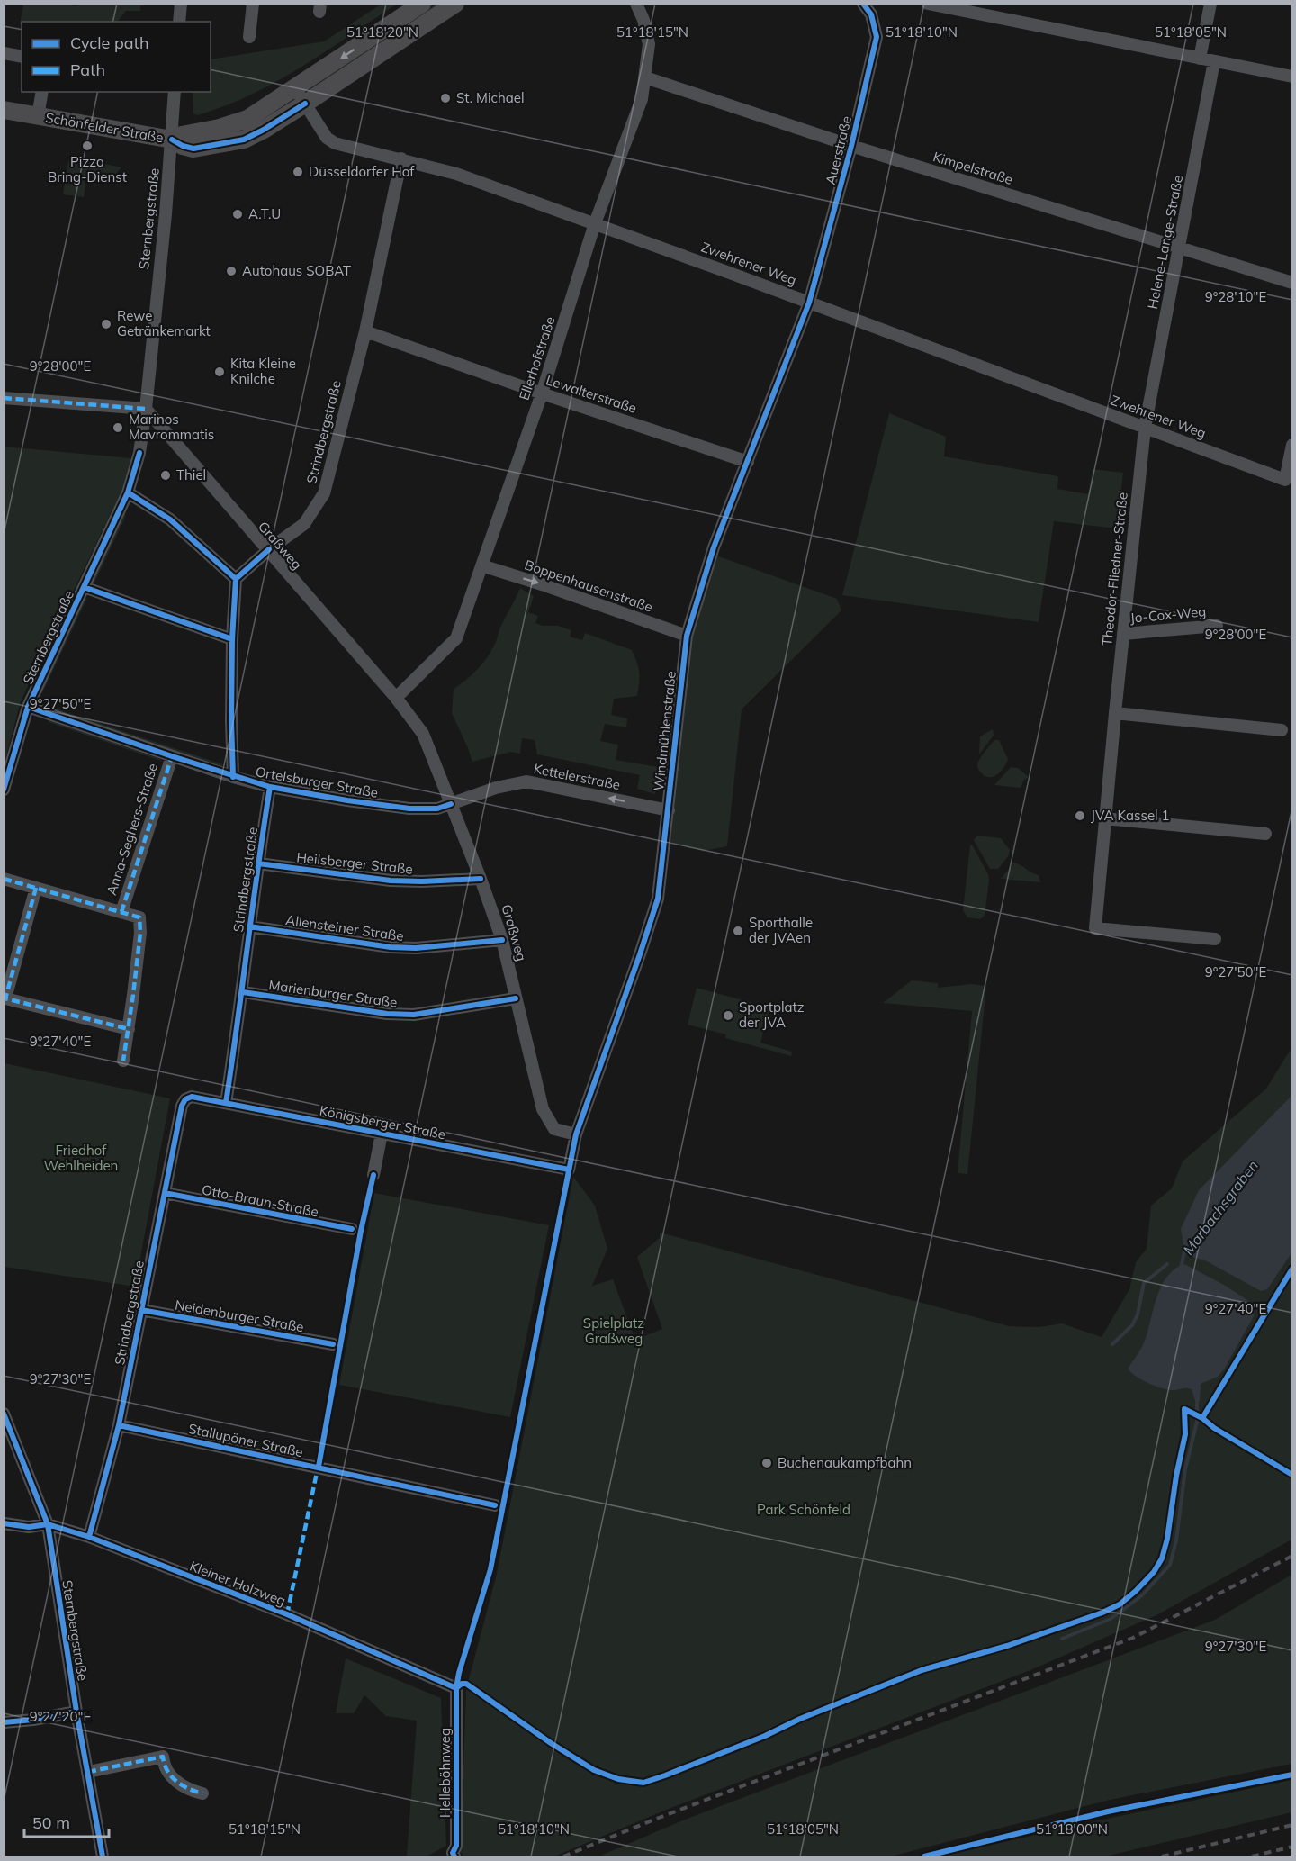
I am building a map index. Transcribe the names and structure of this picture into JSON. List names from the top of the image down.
{
  "streets": {
    "main road": ["Schönfelder Straße"],
    "street": [
      "Auerstraße",
      "Kimpelstraße",
      "Sternbergstraße",
      "Helene-Lange-Straße",
      "Zwehrener Weg",
      "Ellerhofstraße",
      "Lewalterstraße",
      "Strindbergstraße",
      "Graßweg",
      "Theodor-Fliedner-Straße",
      "Boppenhausenstraße",
      "Jo-Cox-Weg",
      "Windmühlenstraße",
      "Kettelerstraße",
      "Ortelsburger Straße",
      "Anna-Seghers-Straße",
      "Heilsberger Straße",
      "Allensteiner Straße",
      "Marienburger Straße",
      "Königsberger Straße",
      "Otto-Braun-Straße",
      "Neidenburger Straße",
      "Stallupöner Straße",
      "Kleiner Holzweg",
      "Helleböhnweg"
    ]
  },
  "crossings": [
    ["Schönfelder Straße", "Sternbergstraße"],
    ["Schönfelder Straße", "Zwehrener Weg"],
    ["Auerstraße", "Kimpelstraße"],
    ["Auerstraße", "Zwehrener Weg"],
    ["Auerstraße", "Windmühlenstraße"],
    ["Kimpelstraße", "Helene-Lange-Straße"],
    ["Kimpelstraße", "Ellerhofstraße"],
    ["Sternbergstraße", "Graßweg"],
    ["Sternbergstraße", "Ortelsburger Straße"],
    ["Sternbergstraße", "Kleiner Holzweg"],
    ["Helene-Lange-Straße", "Zwehrener Weg"],
    ["Helene-Lange-Straße", "Theodor-Fliedner-Straße"],
    ["Zwehrener Weg", "Ellerhofstraße"],
    ["Zwehrener Weg", "Strindbergstraße"],
    ["Zwehrener Weg", "Theodor-Fliedner-Straße"],
    ["Zwehrener Weg", "Windmühlenstraße"],
    ["Ellerhofstraße", "Lewalterstraße"],
    ["Ellerhofstraße", "Graßweg"],
    ["Ellerhofstraße", "Boppenhausenstraße"],
    ["Lewalterstraße", "Strindbergstraße"],
    ["Lewalterstraße", "Windmühlenstraße"],
    ["Strindbergstraße", "Graßweg"],
    ["Strindbergstraße", "Ortelsburger Straße"],
    ["Strindbergstraße", "Heilsberger Straße"],
    ["Strindbergstraße", "Allensteiner Straße"],
    ["Strindbergstraße", "Marienburger Straße"],
    ["Strindbergstraße", "Königsberger Straße"],
    ["Strindbergstraße", "Otto-Braun-Straße"],
    ["Strindbergstraße", "Neidenburger Straße"],
    ["Strindbergstraße", "Stallupöner Straße"],
    ["Strindbergstraße", "Kleiner Holzweg"],
    ["Graßweg", "Windmühlenstraße"],
    ["Graßweg", "Kettelerstraße"],
    ["Graßweg", "Ortelsburger Straße"],
    ["Graßweg", "Heilsberger Straße"],
    ["Graßweg", "Allensteiner Straße"],
    ["Graßweg", "Marienburger Straße"],
    ["Theodor-Fliedner-Straße", "Jo-Cox-Weg"],
    ["Boppenhausenstraße", "Windmühlenstraße"],
    ["Windmühlenstraße", "Kettelerstraße"],
    ["Windmühlenstraße", "Königsberger Straße"],
    ["Kettelerstraße", "Ortelsburger Straße"],
    ["Ortelsburger Straße", "Anna-Seghers-Straße"],
    ["Kleiner Holzweg", "Helleböhnweg"]
  ],
  "one_way": ["Boppenhausenstraße", "Kettelerstraße"],
  "water": ["Marbachsgraben"],
  "parks": ["Friedhof Wehlheiden", "Spielplatz Graßweg", "Park Schönfeld"],
  "places": [
    "St. Michael",
    "Pizza Bring-Dienst",
    "Düsseldorfer Hof",
    "A.T.U",
    "Autohaus SOBAT",
    "Rewe Getränkemarkt",
    "Kita Kleine Knilche",
    "Marinos Mavrommatis",
    "Thiel",
    "JVA Kassel 1",
    "Sporthalle der JVAen",
    "Sportplatz der JVA",
    "Buchenaukampfbahn"
  ],
  "legend": ["Cycle path", "Path"],
  "scale_bar": "50 m",
  "coordinates": [
    "51°18'20\"N",
    "51°18'15\"N",
    "51°18'10\"N",
    "51°18'05\"N",
    "9°28'10\"E",
    "9°28'00\"E",
    "9°27'50\"E",
    "9°27'40\"E",
    "9°27'30\"E",
    "9°27'20\"E",
    "51°18'00\"N"
  ]
}
